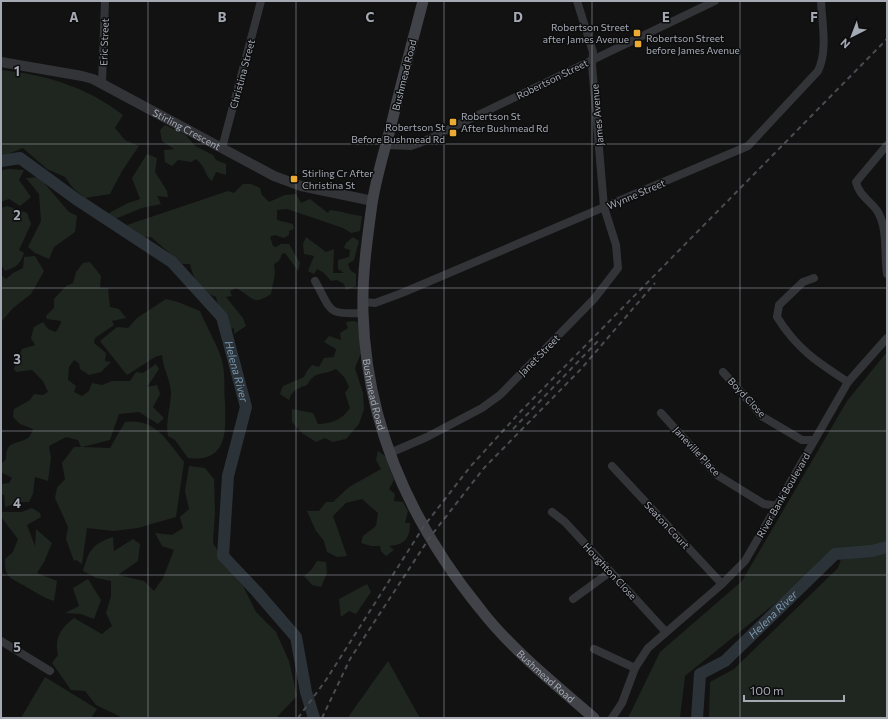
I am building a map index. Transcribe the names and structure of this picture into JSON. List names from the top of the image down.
{
  "streets": {
    "main road": ["Bushmead Road"],
    "street": [
      "Eric Street",
      "Christina Street",
      "Robertson Street",
      "James Avenue",
      "Stirling Crescent",
      "Wynne Street",
      "Janet Street",
      "Boyd Close",
      "Janeville Place",
      "River Bank Boulevard",
      "Seaton Court",
      "Houghton Close"
    ]
  },
  "crossings": [
    ["Eric Street", "Stirling Crescent"],
    ["Christina Street", "Stirling Crescent"],
    ["Bushmead Road", "Robertson Street"],
    ["Bushmead Road", "Stirling Crescent"],
    ["Bushmead Road", "Wynne Street"],
    ["Bushmead Road", "Janet Street"],
    ["Robertson Street", "James Avenue"],
    ["James Avenue", "Wynne Street"],
    ["James Avenue", "Janet Street"],
    ["Wynne Street", "Janet Street"],
    ["Boyd Close", "River Bank Boulevard"],
    ["Janeville Place", "River Bank Boulevard"],
    ["River Bank Boulevard", "Seaton Court"],
    ["River Bank Boulevard", "Houghton Close"]
  ],
  "water": ["Helena River"],
  "places": {
    "transit": [
      "Robertson Street after James Avenue",
      "Robertson Street before James Avenue",
      "Robertson St After Bushmead Rd",
      "Robertson St Before Bushmead Rd",
      "Stirling Cr After Christina St"
    ]
  },
  "scale_bar": "100 m",
  "north": "bottom left",
  "grid": {
    "columns": [
      "A",
      "B",
      "C",
      "D",
      "E",
      "F"
    ],
    "rows": [
      "1",
      "2",
      "3",
      "4",
      "5"
    ]
  }
}
